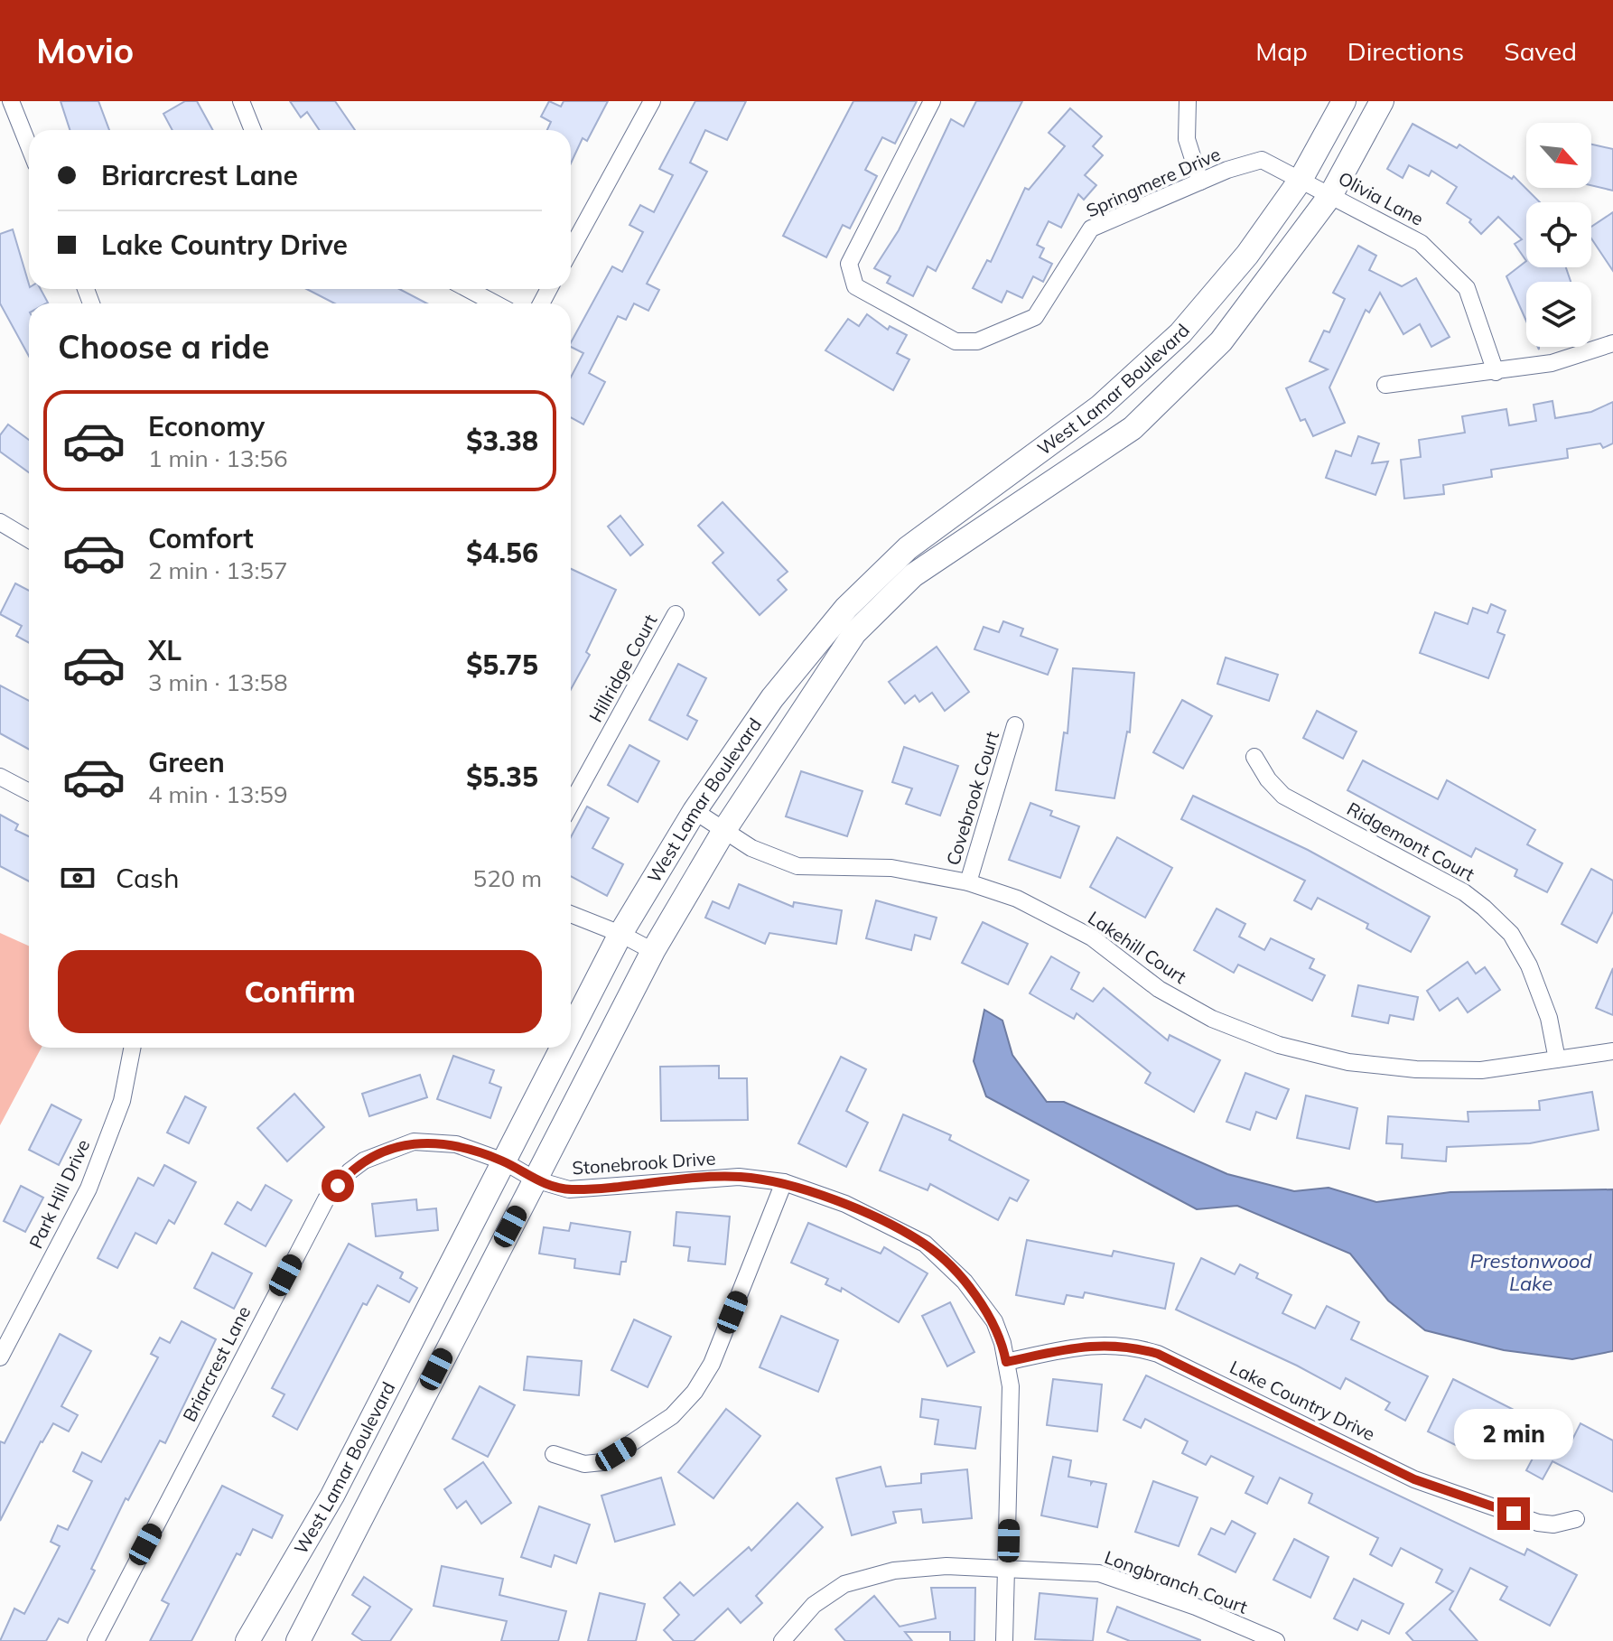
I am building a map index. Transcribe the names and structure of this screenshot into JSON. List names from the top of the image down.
{
  "streets": {
    "main road": ["West Lamar Boulevard"],
    "street": [
      "Springmere Drive",
      "Olivia Lane",
      "Hillridge Court",
      "Covebrook Court",
      "Ridgemont Court",
      "Lakehill Court",
      "Stonebrook Drive",
      "Park Hill Drive",
      "Briarcrest Lane",
      "Lake Country Drive",
      "Longbranch Court"
    ]
  },
  "crossings": [
    ["Springmere Drive", "Olivia Lane"],
    ["Springmere Drive", "West Lamar Boulevard"],
    ["Olivia Lane", "West Lamar Boulevard"],
    ["West Lamar Boulevard", "Lakehill Court"],
    ["West Lamar Boulevard", "Stonebrook Drive"],
    ["West Lamar Boulevard", "Briarcrest Lane"],
    ["Covebrook Court", "Lakehill Court"],
    ["Ridgemont Court", "Lakehill Court"],
    ["Stonebrook Drive", "Briarcrest Lane"],
    ["Stonebrook Drive", "Lake Country Drive"],
    ["Stonebrook Drive", "Longbranch Court"]
  ],
  "water": ["Prestonwood Lake"],
  "north": "bottom right",
  "page": {
    "header": "Movio",
    "nav": ["Map", "Directions", "Saved"],
    "banner": ["Briarcrest Lane", "Lake Country Drive"],
    "heading": "Choose a ride",
    "list": [
      {
        "name": "Economy",
        "note": "1 min · 13:56",
        "value": "$3.38"
      },
      {
        "name": "Comfort",
        "note": "2 min · 13:57",
        "value": "$4.56"
      },
      {
        "name": "XL",
        "note": "3 min · 13:58",
        "value": "$5.75"
      },
      {
        "name": "Green",
        "note": "4 min · 13:59",
        "value": "$5.35"
      }
    ],
    "pay": ["Cash", "520 m"],
    "buttons": "Confirm",
    "bubble": "2 min"
  }
}
